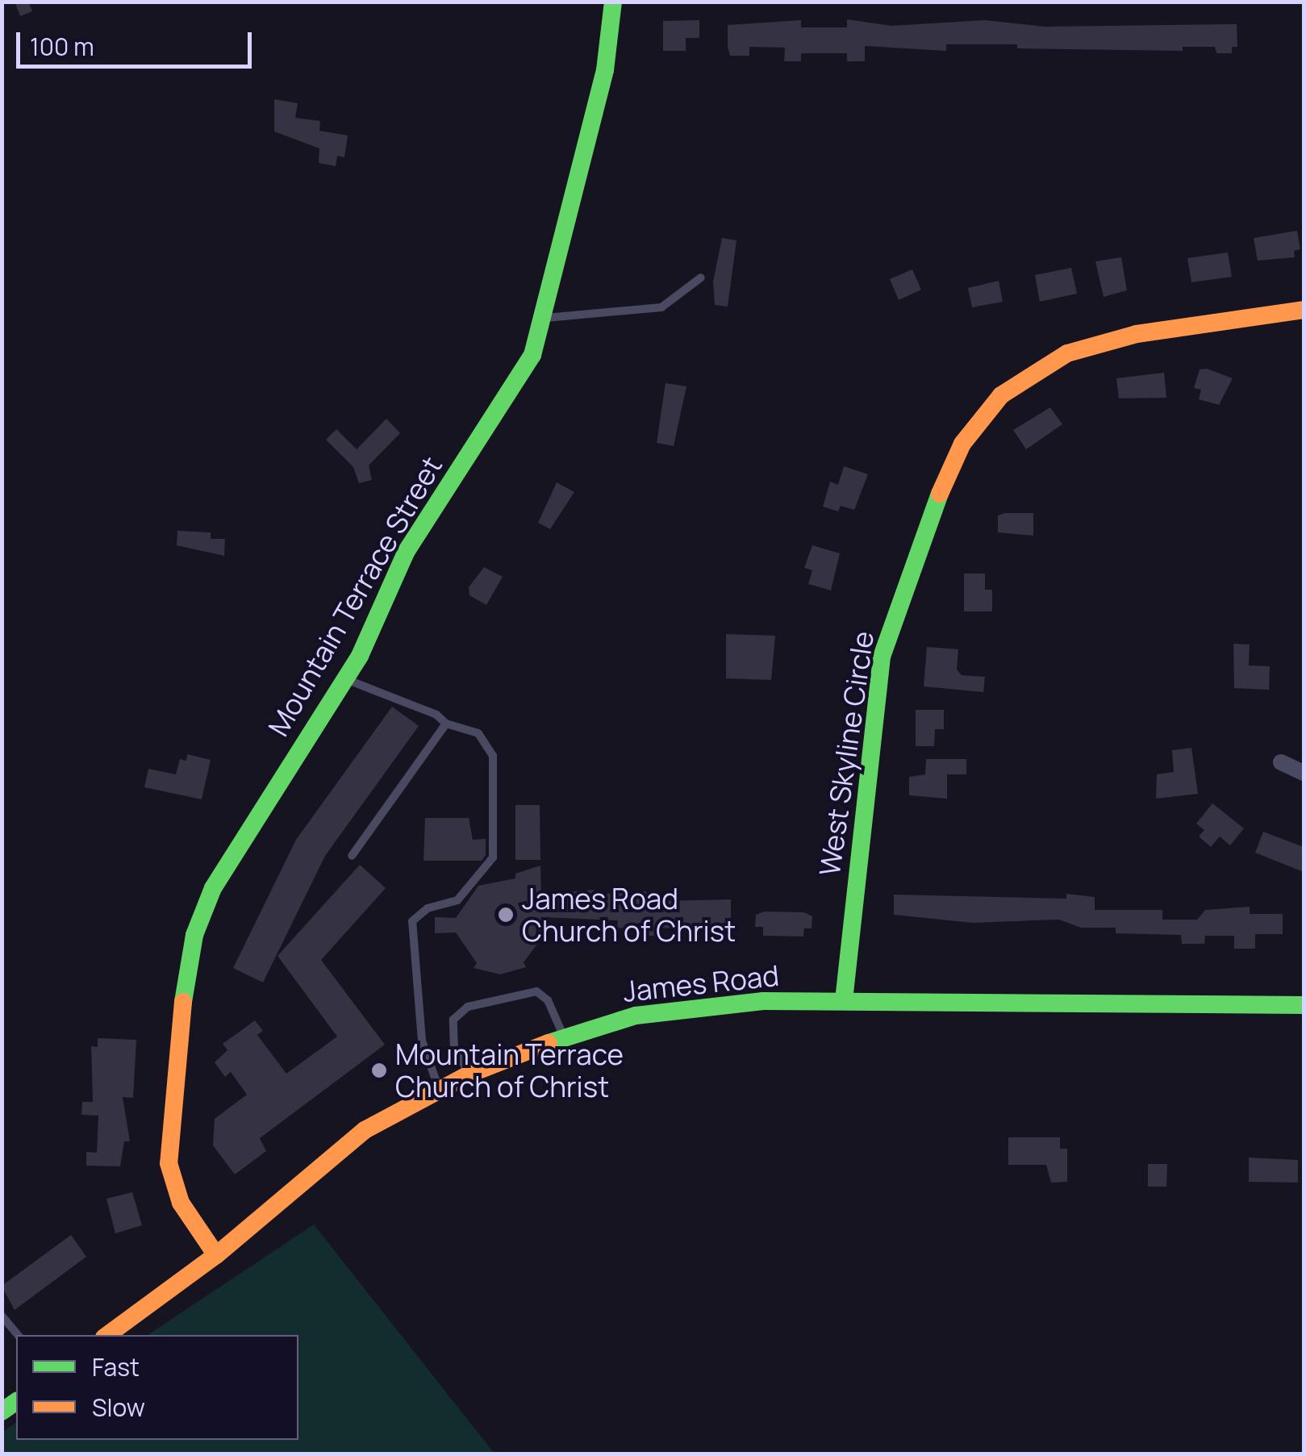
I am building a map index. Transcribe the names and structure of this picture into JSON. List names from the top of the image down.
{
  "streets": {
    "street": ["Mountain Terrace Street", "West Skyline Circle", "James Road"]
  },
  "crossings": [
    ["Mountain Terrace Street", "James Road"],
    ["West Skyline Circle", "James Road"]
  ],
  "places": ["James Road Church of Christ", "Mountain Terrace Church of Christ"],
  "legend": ["Fast", "Slow"],
  "scale_bar": "100 m"
}
